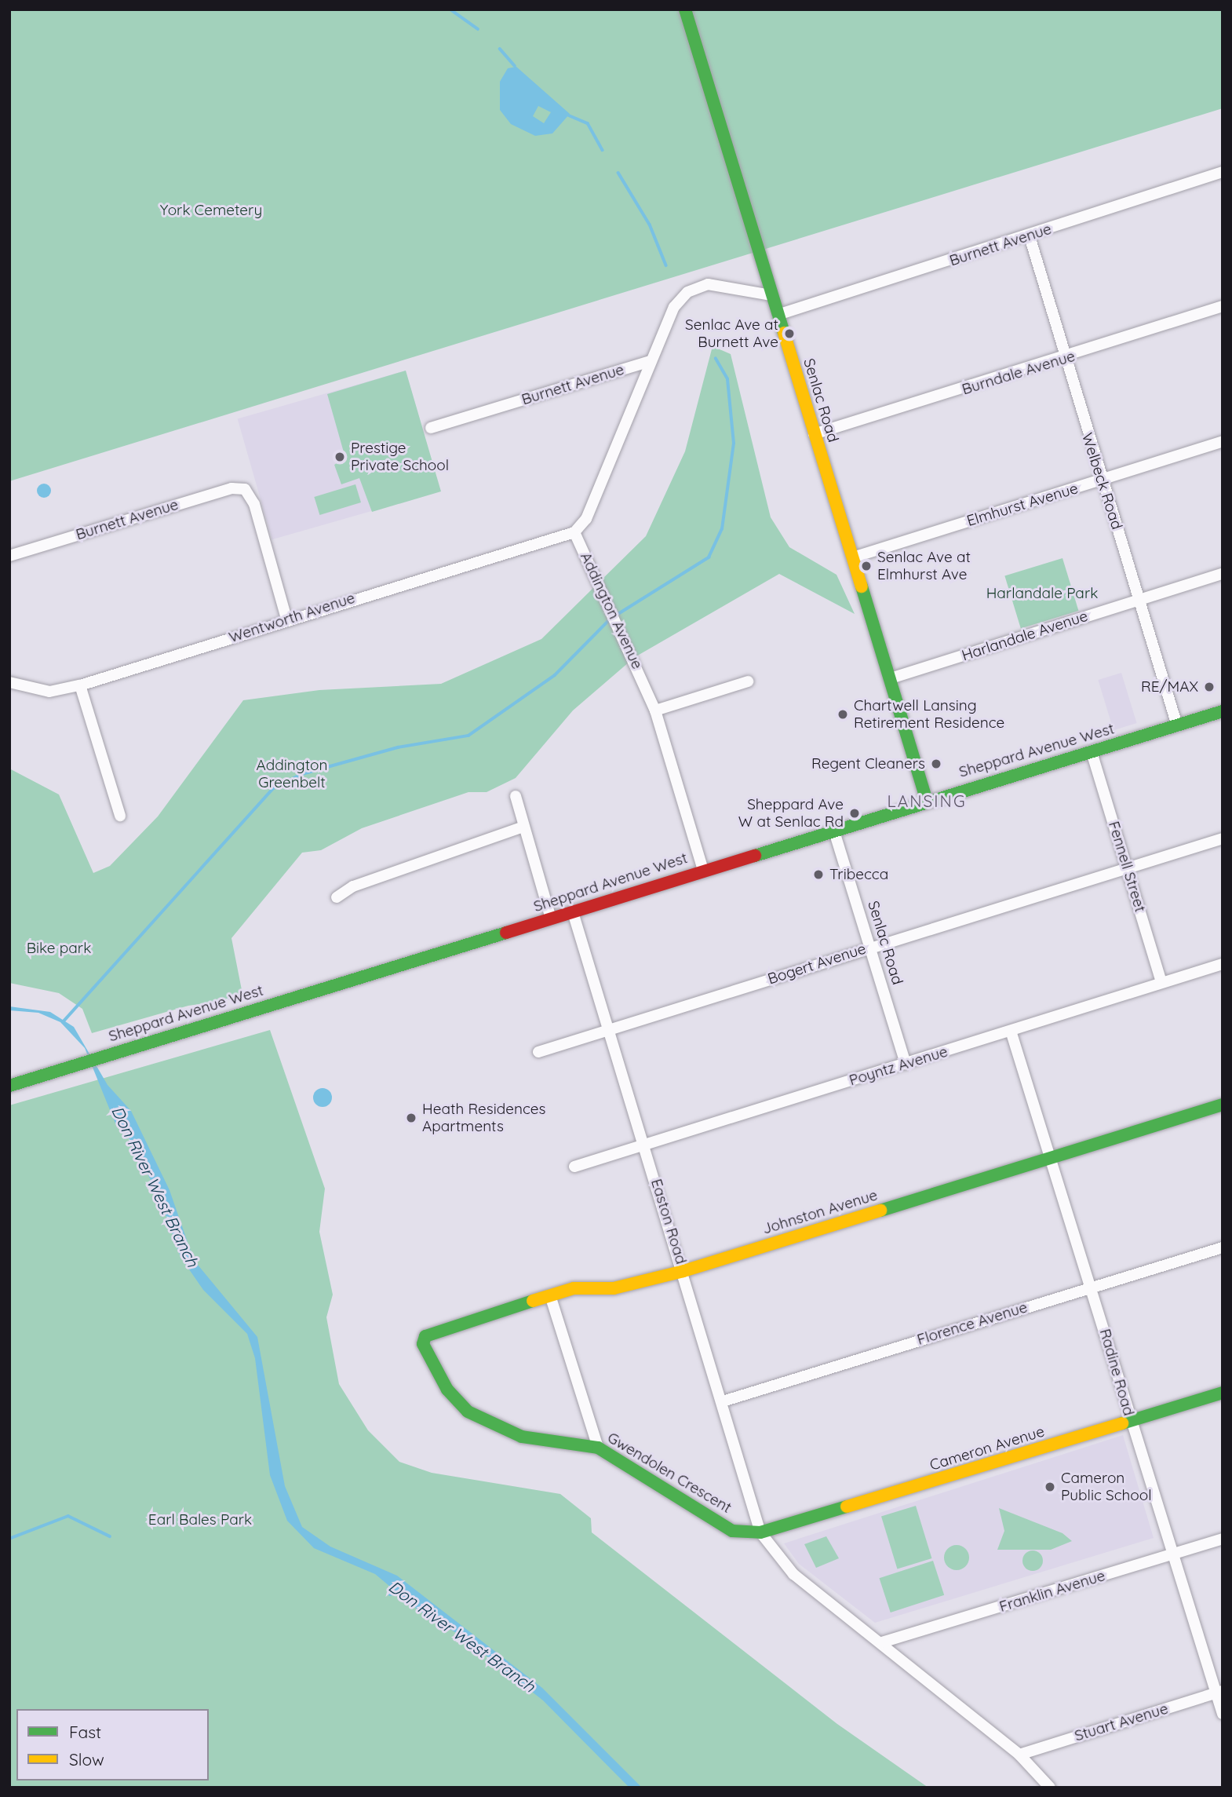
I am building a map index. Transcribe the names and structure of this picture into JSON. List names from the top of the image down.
{
  "streets": {
    "street": [
      "Burnett Avenue",
      "Burndale Avenue",
      "Senlac Road",
      "Welbeck Road",
      "Elmhurst Avenue",
      "Addington Avenue",
      "Wentworth Avenue",
      "Harlandale Avenue",
      "Sheppard Avenue West",
      "Fennell Street",
      "Bogert Avenue",
      "Poyntz Avenue",
      "Johnston Avenue",
      "Easton Road",
      "Florence Avenue",
      "Radine Road",
      "Cameron Avenue",
      "Gwendolen Crescent",
      "Franklin Avenue",
      "Stuart Avenue"
    ]
  },
  "crossings": [
    ["Burnett Avenue", "Senlac Road"],
    ["Burnett Avenue", "Welbeck Road"],
    ["Burnett Avenue", "Wentworth Avenue"],
    ["Burndale Avenue", "Senlac Road"],
    ["Burndale Avenue", "Welbeck Road"],
    ["Senlac Road", "Elmhurst Avenue"],
    ["Senlac Road", "Harlandale Avenue"],
    ["Senlac Road", "Sheppard Avenue West"],
    ["Senlac Road", "Bogert Avenue"],
    ["Senlac Road", "Poyntz Avenue"],
    ["Welbeck Road", "Elmhurst Avenue"],
    ["Welbeck Road", "Harlandale Avenue"],
    ["Welbeck Road", "Sheppard Avenue West"],
    ["Addington Avenue", "Wentworth Avenue"],
    ["Addington Avenue", "Sheppard Avenue West"],
    ["Sheppard Avenue West", "Fennell Street"],
    ["Sheppard Avenue West", "Easton Road"],
    ["Fennell Street", "Bogert Avenue"],
    ["Fennell Street", "Poyntz Avenue"],
    ["Bogert Avenue", "Easton Road"],
    ["Poyntz Avenue", "Easton Road"],
    ["Poyntz Avenue", "Radine Road"],
    ["Johnston Avenue", "Easton Road"],
    ["Johnston Avenue", "Radine Road"],
    ["Johnston Avenue", "Gwendolen Crescent"],
    ["Easton Road", "Florence Avenue"],
    ["Easton Road", "Cameron Avenue"],
    ["Easton Road", "Gwendolen Crescent"],
    ["Florence Avenue", "Radine Road"],
    ["Radine Road", "Cameron Avenue"],
    ["Radine Road", "Franklin Avenue"],
    ["Radine Road", "Stuart Avenue"],
    ["Cameron Avenue", "Gwendolen Crescent"]
  ],
  "districts": ["LANSING"],
  "water": ["Don River West Branch"],
  "parks": [
    "York Cemetery",
    "Harlandale Park",
    "Addington Greenbelt",
    "Bike park",
    "Earl Bales Park"
  ],
  "places": [
    "Senlac Ave at Burnett Ave",
    "Prestige Private School",
    "Senlac Ave at Elmhurst Ave",
    "RE/MAX",
    "Chartwell Lansing Retirement Residence",
    "Regent Cleaners",
    "Sheppard Ave W at Senlac Rd",
    "Tribecca",
    "Heath Residences Apartments",
    "Cameron Public School"
  ],
  "legend": ["Fast", "Slow"]
}
